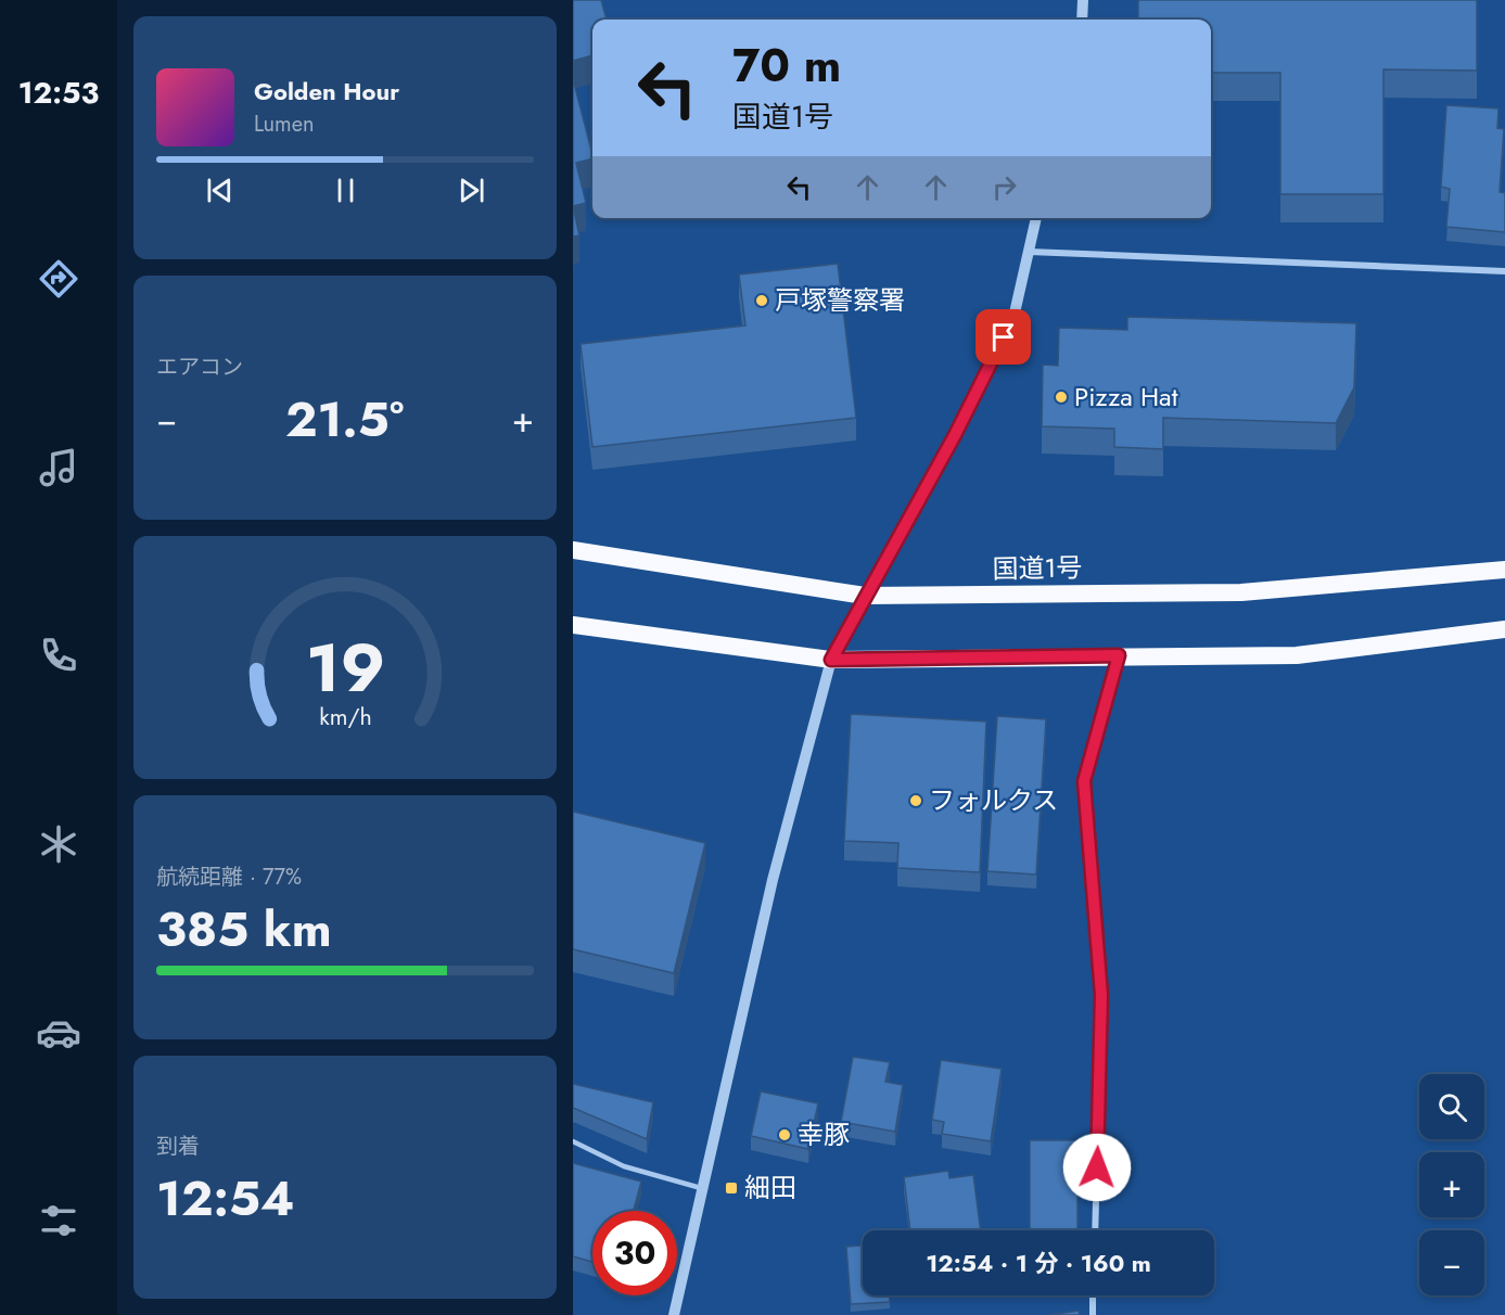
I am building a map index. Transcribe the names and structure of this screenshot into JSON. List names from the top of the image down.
{
  "streets": {
    "highway": ["国道1号"]
  },
  "places": {
    "other": [
      "戸塚警察署",
      "Pizza Hat",
      "フォルクス",
      "幸豚"
    ],
    "transit": ["細田"]
  },
  "page": {
    "tabs": "12:53",
    "turn": ["70 m", "国道1号"],
    "song": ["Golden Hour", "Lumen"],
    "tile": [
      "エアコン",
      ["航続距離 · 77%", "385 km"],
      ["到着", "12:54"]
    ],
    "heat": ["−", "21.5°", "+"],
    "map_buttons": ["+", "−"],
    "limit": "30",
    "trip": "12:54 · 1 分 · 160 m",
    "gauge": ["19", "km/h"]
  }
}
